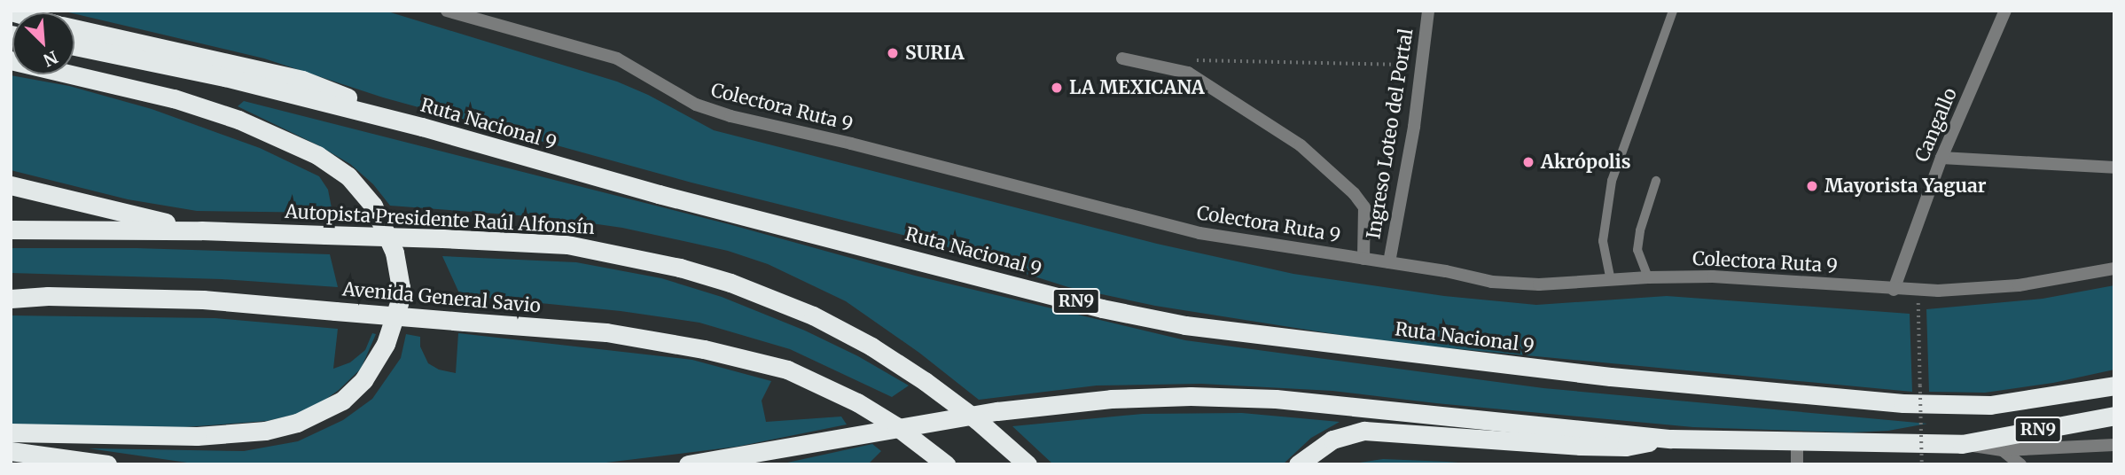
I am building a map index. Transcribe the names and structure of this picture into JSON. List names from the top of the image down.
{
  "streets": {
    "highway": [
      "Ruta Nacional 9",
      "Autopista Presidente Raúl Alfonsín",
      "Avenida General Savio",
      "RN9"
    ],
    "street": ["Colectora Ruta 9", "Cangallo", "Ingreso Loteo del Portal"]
  },
  "crossings": [
    ["Colectora Ruta 9", "Cangallo"],
    ["Colectora Ruta 9", "Ingreso Loteo del Portal"]
  ],
  "places": [
    "SURIA",
    "LA MEXICANA",
    "Akrópolis",
    "Mayorista Yaguar"
  ],
  "north": "bottom right"
}
